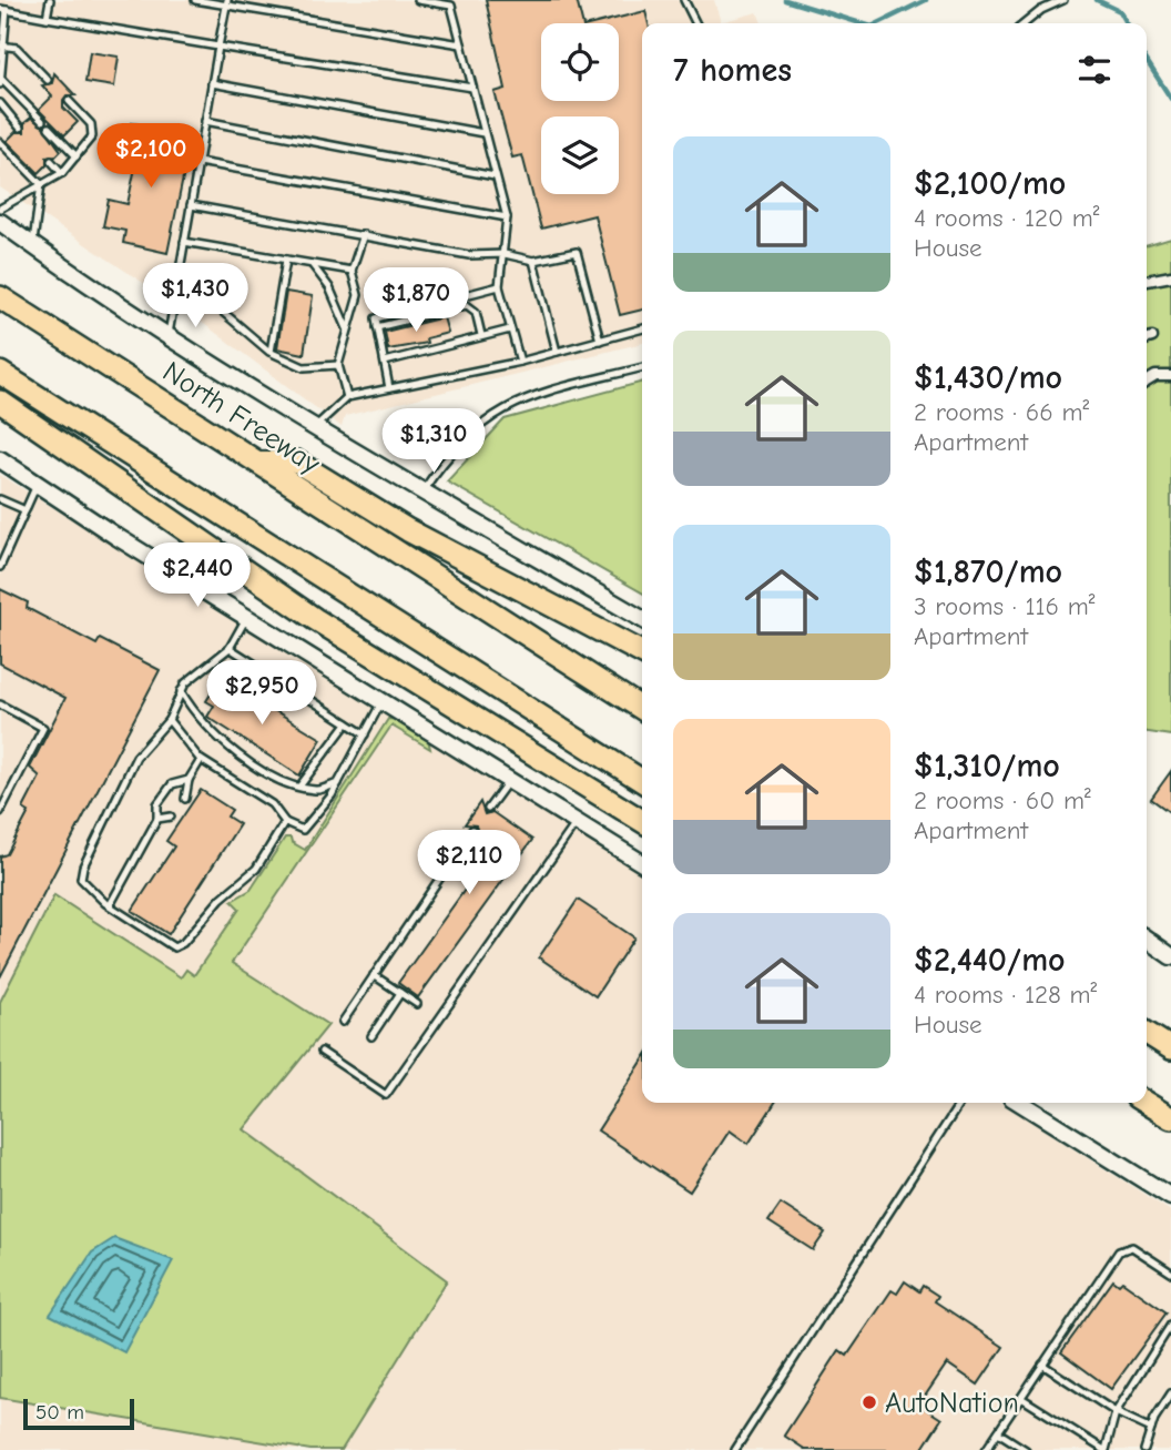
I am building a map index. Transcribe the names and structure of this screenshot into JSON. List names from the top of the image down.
{
  "streets": {
    "highway": ["North Freeway"]
  },
  "places": ["AutoNation"],
  "scale_bar": "50 m",
  "page": {
    "heading": "7 homes",
    "list": [
      {
        "name": "$2,100/mo",
        "note": "4 rooms · 120 m² · House"
      },
      {
        "name": "$1,430/mo",
        "note": "2 rooms · 66 m² · Apartment"
      },
      {
        "name": "$1,870/mo",
        "note": "3 rooms · 116 m² · Apartment"
      },
      {
        "name": "$1,310/mo",
        "note": "2 rooms · 60 m² · Apartment"
      },
      {
        "name": "$2,440/mo",
        "note": "4 rooms · 128 m² · House"
      }
    ],
    "price": [
      "$2,100",
      "$1,430",
      "$1,870",
      "$1,310",
      "$2,440",
      "$2,950",
      "$2,110"
    ],
    "scale": "50 m"
  }
}
